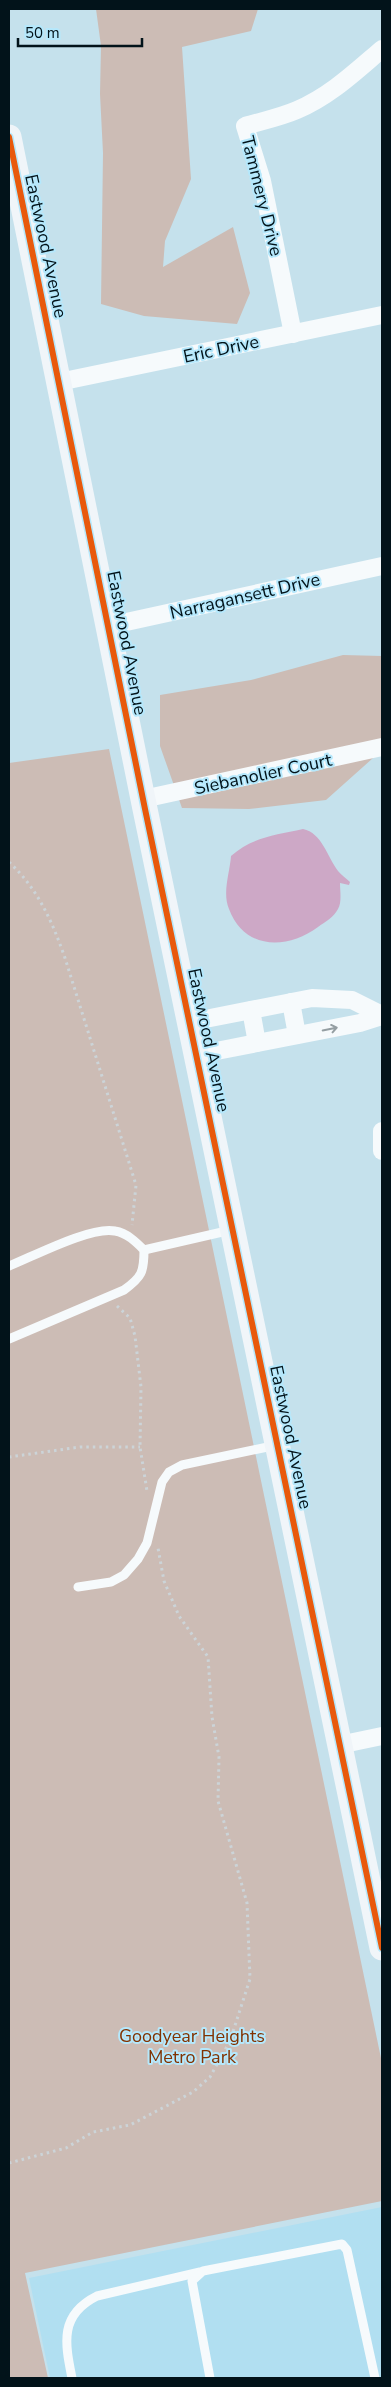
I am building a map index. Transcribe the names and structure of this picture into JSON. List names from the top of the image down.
{
  "streets": {
    "street": [
      "Tammery Drive",
      "Eastwood Avenue",
      "Eric Drive",
      "Narragansett Drive",
      "Siebanolier Court"
    ]
  },
  "crossings": [
    ["Tammery Drive", "Eric Drive"],
    ["Eastwood Avenue", "Eric Drive"],
    ["Eastwood Avenue", "Narragansett Drive"],
    ["Eastwood Avenue", "Siebanolier Court"]
  ],
  "parks": ["Goodyear Heights Metro Park"],
  "scale_bar": "50 m"
}
